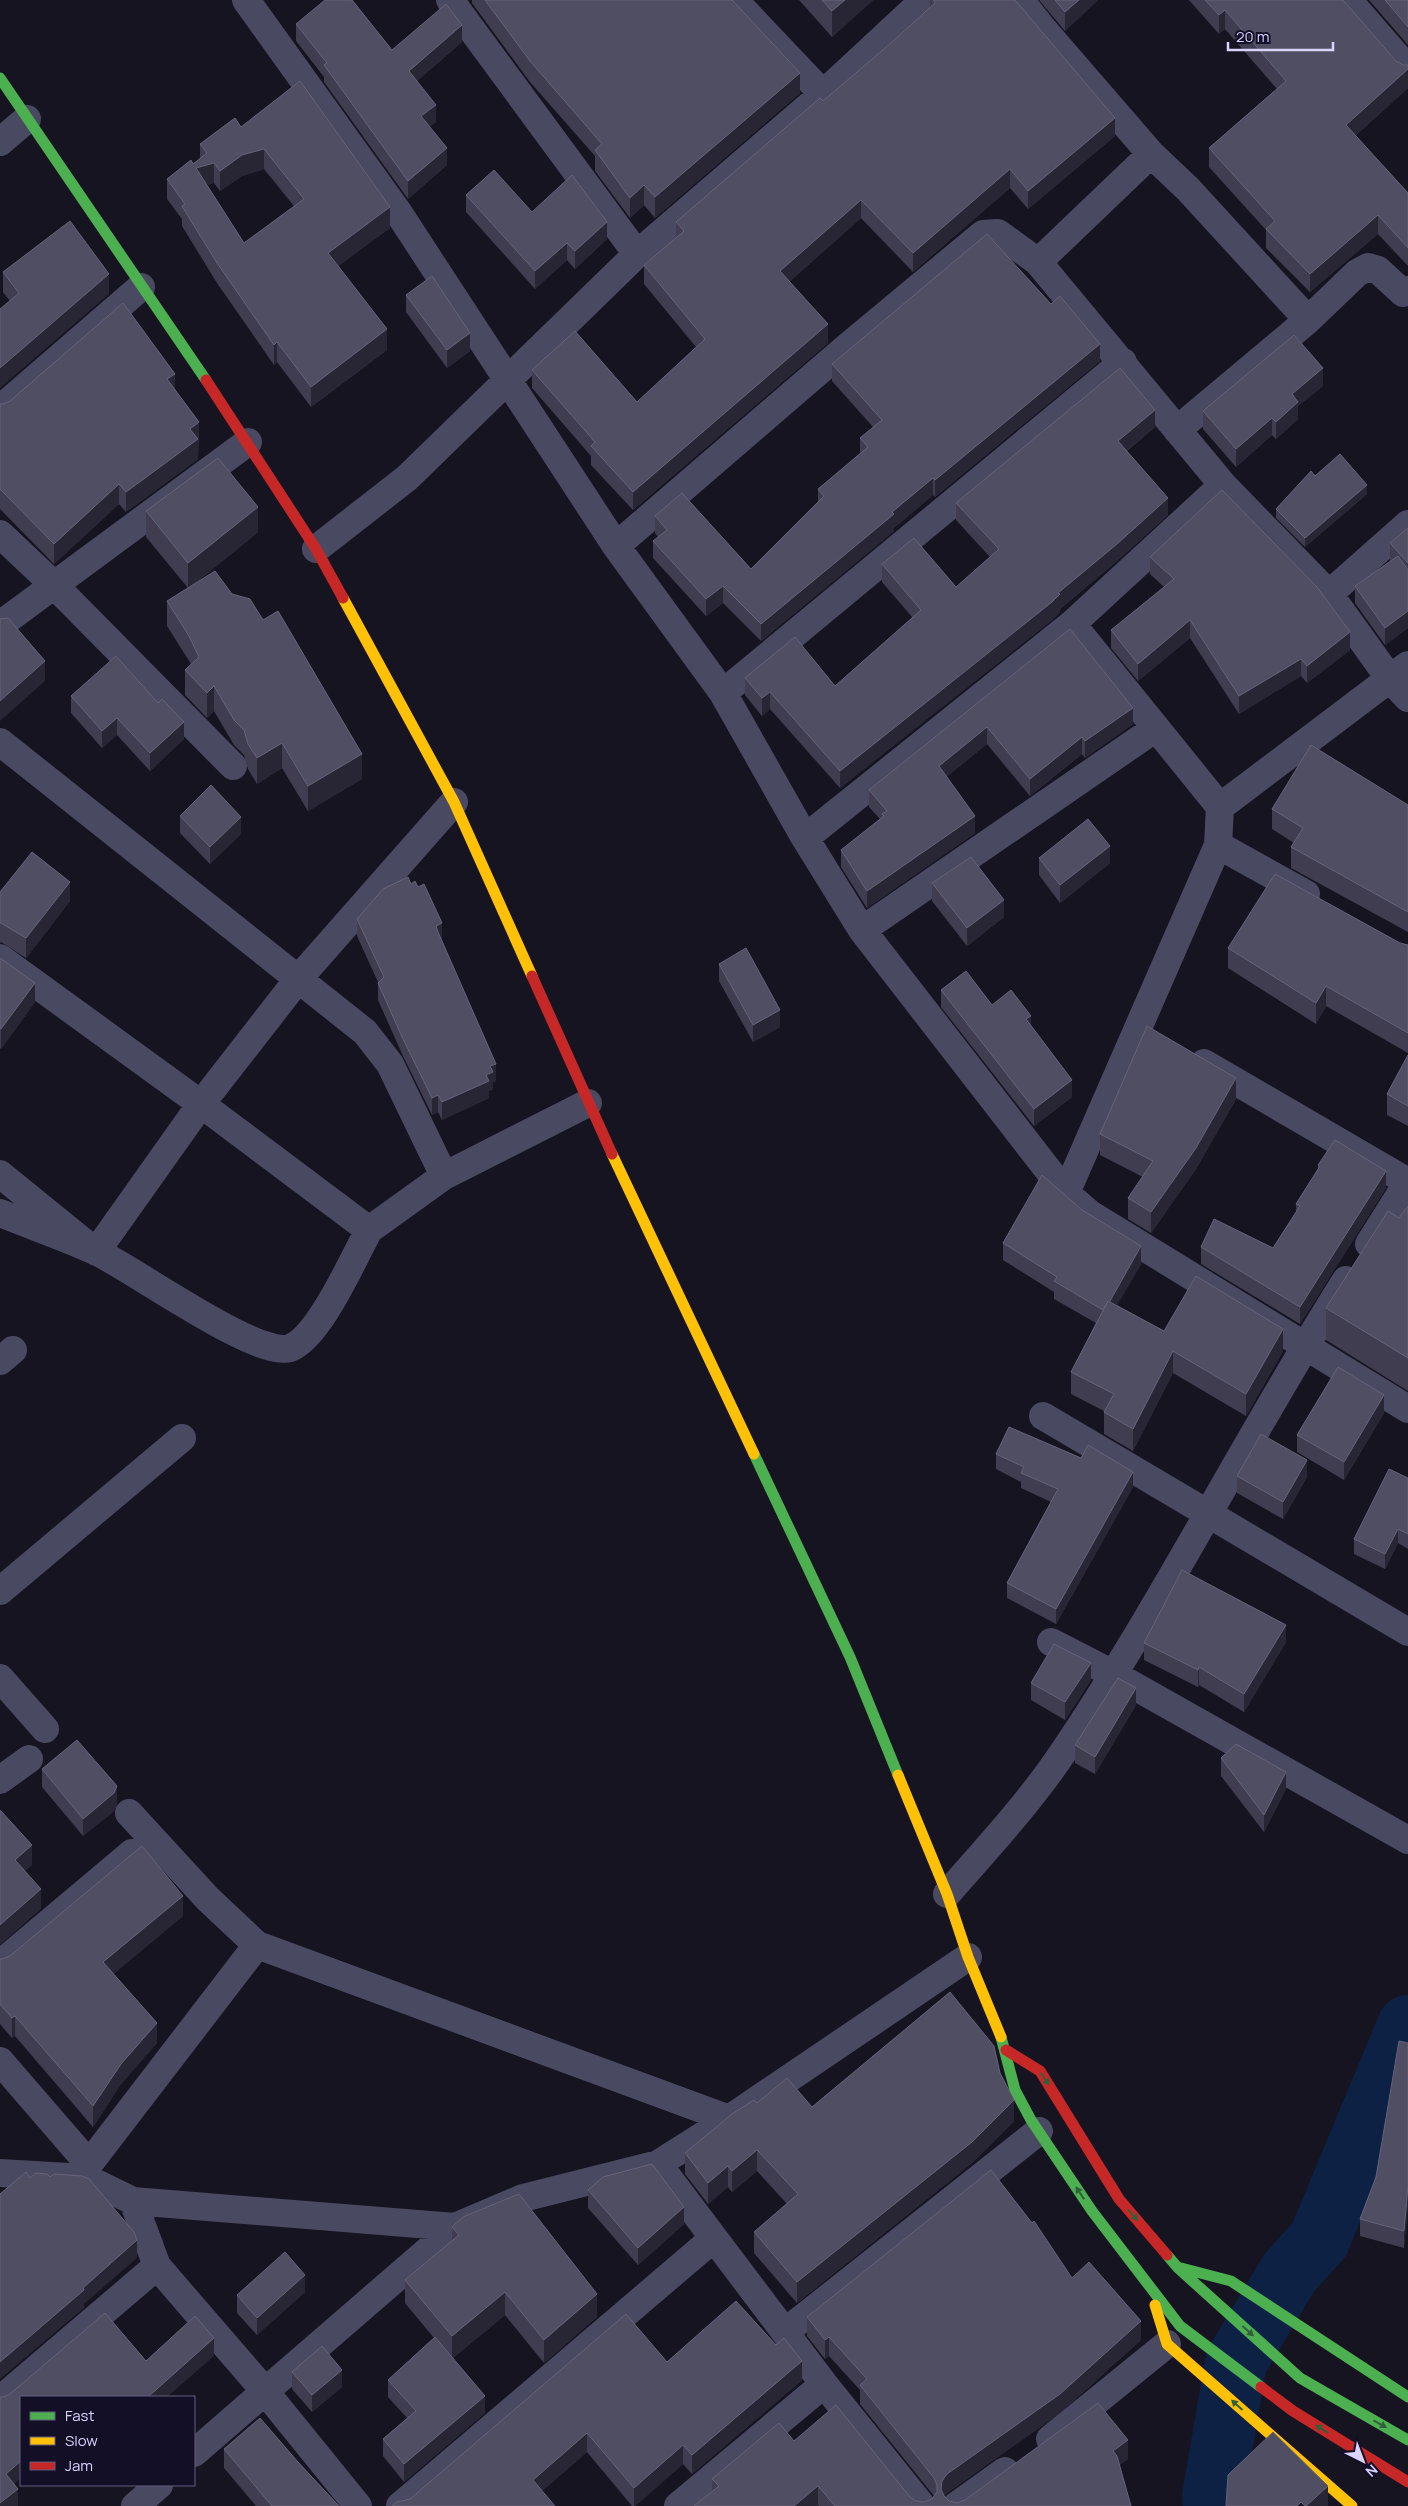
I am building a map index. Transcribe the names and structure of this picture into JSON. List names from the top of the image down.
{
  "legend": ["Fast", "Slow", "Jam"],
  "scale_bar": "20 m",
  "north": "bottom right"
}
